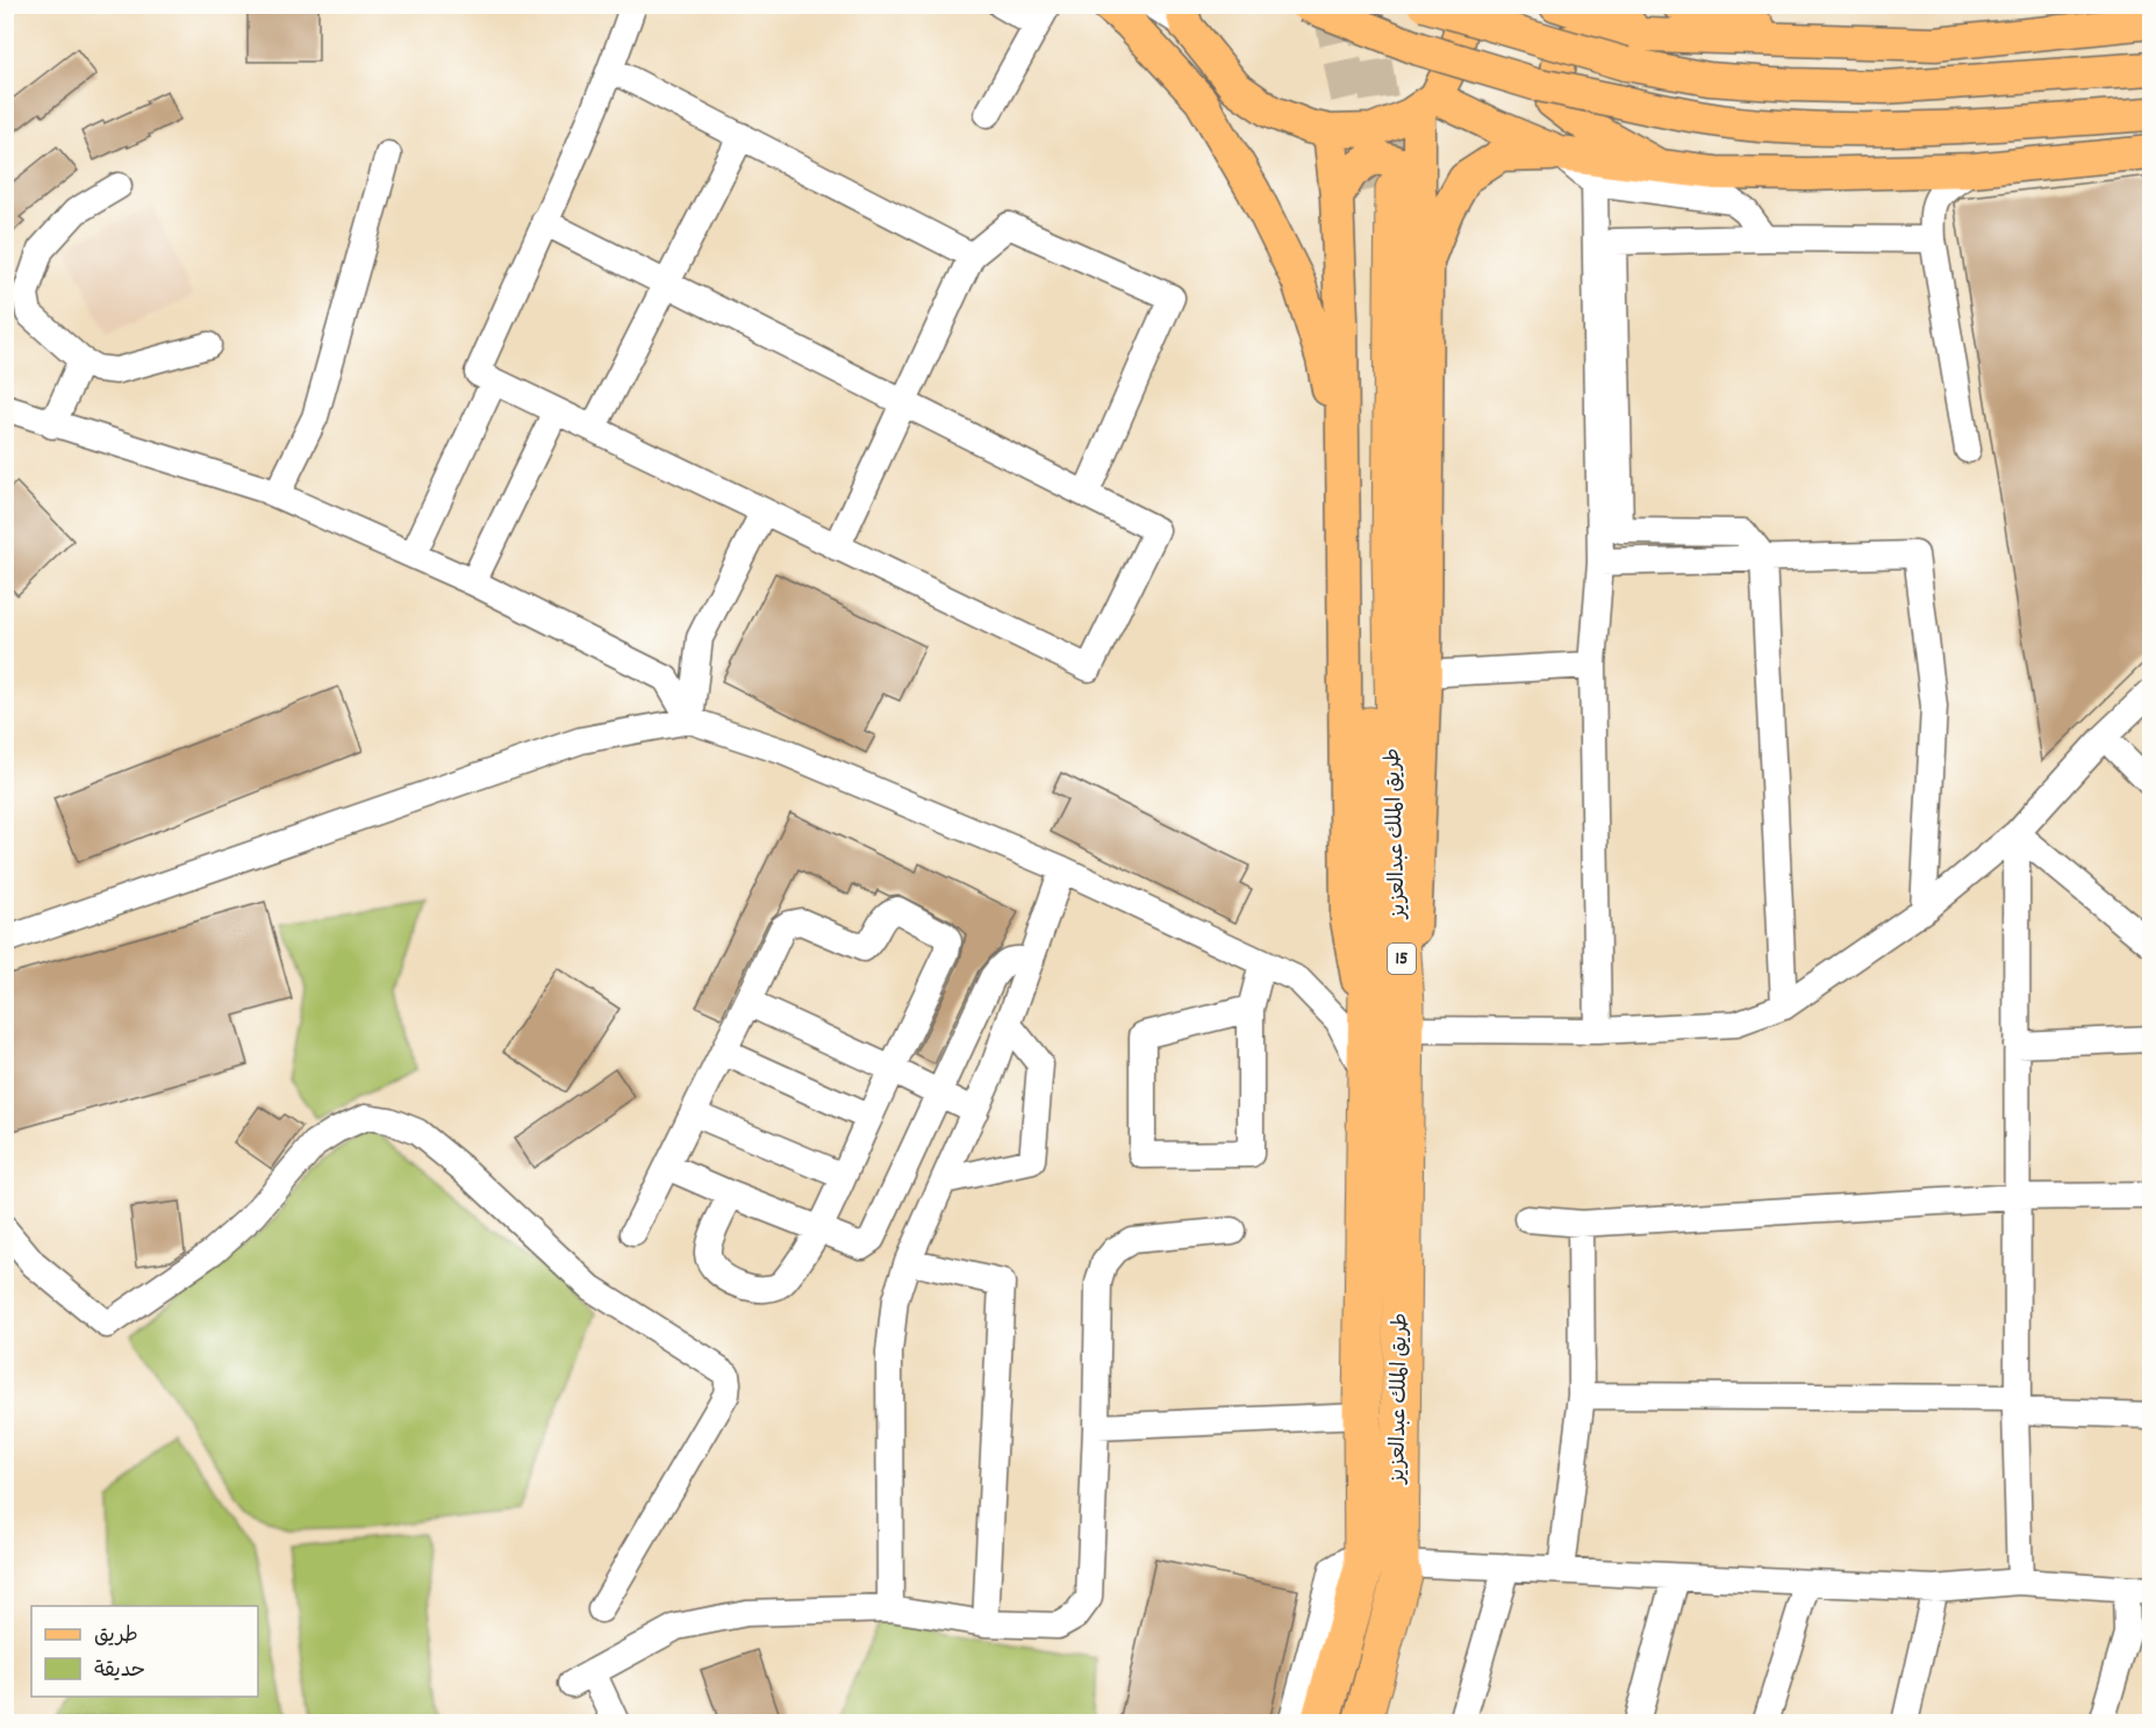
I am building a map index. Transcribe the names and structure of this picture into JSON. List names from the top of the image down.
{
  "streets": {
    "highway": ["طريق الملك عبدالعزيز", "15"]
  },
  "legend": ["طريق", "حديقة"]
}
